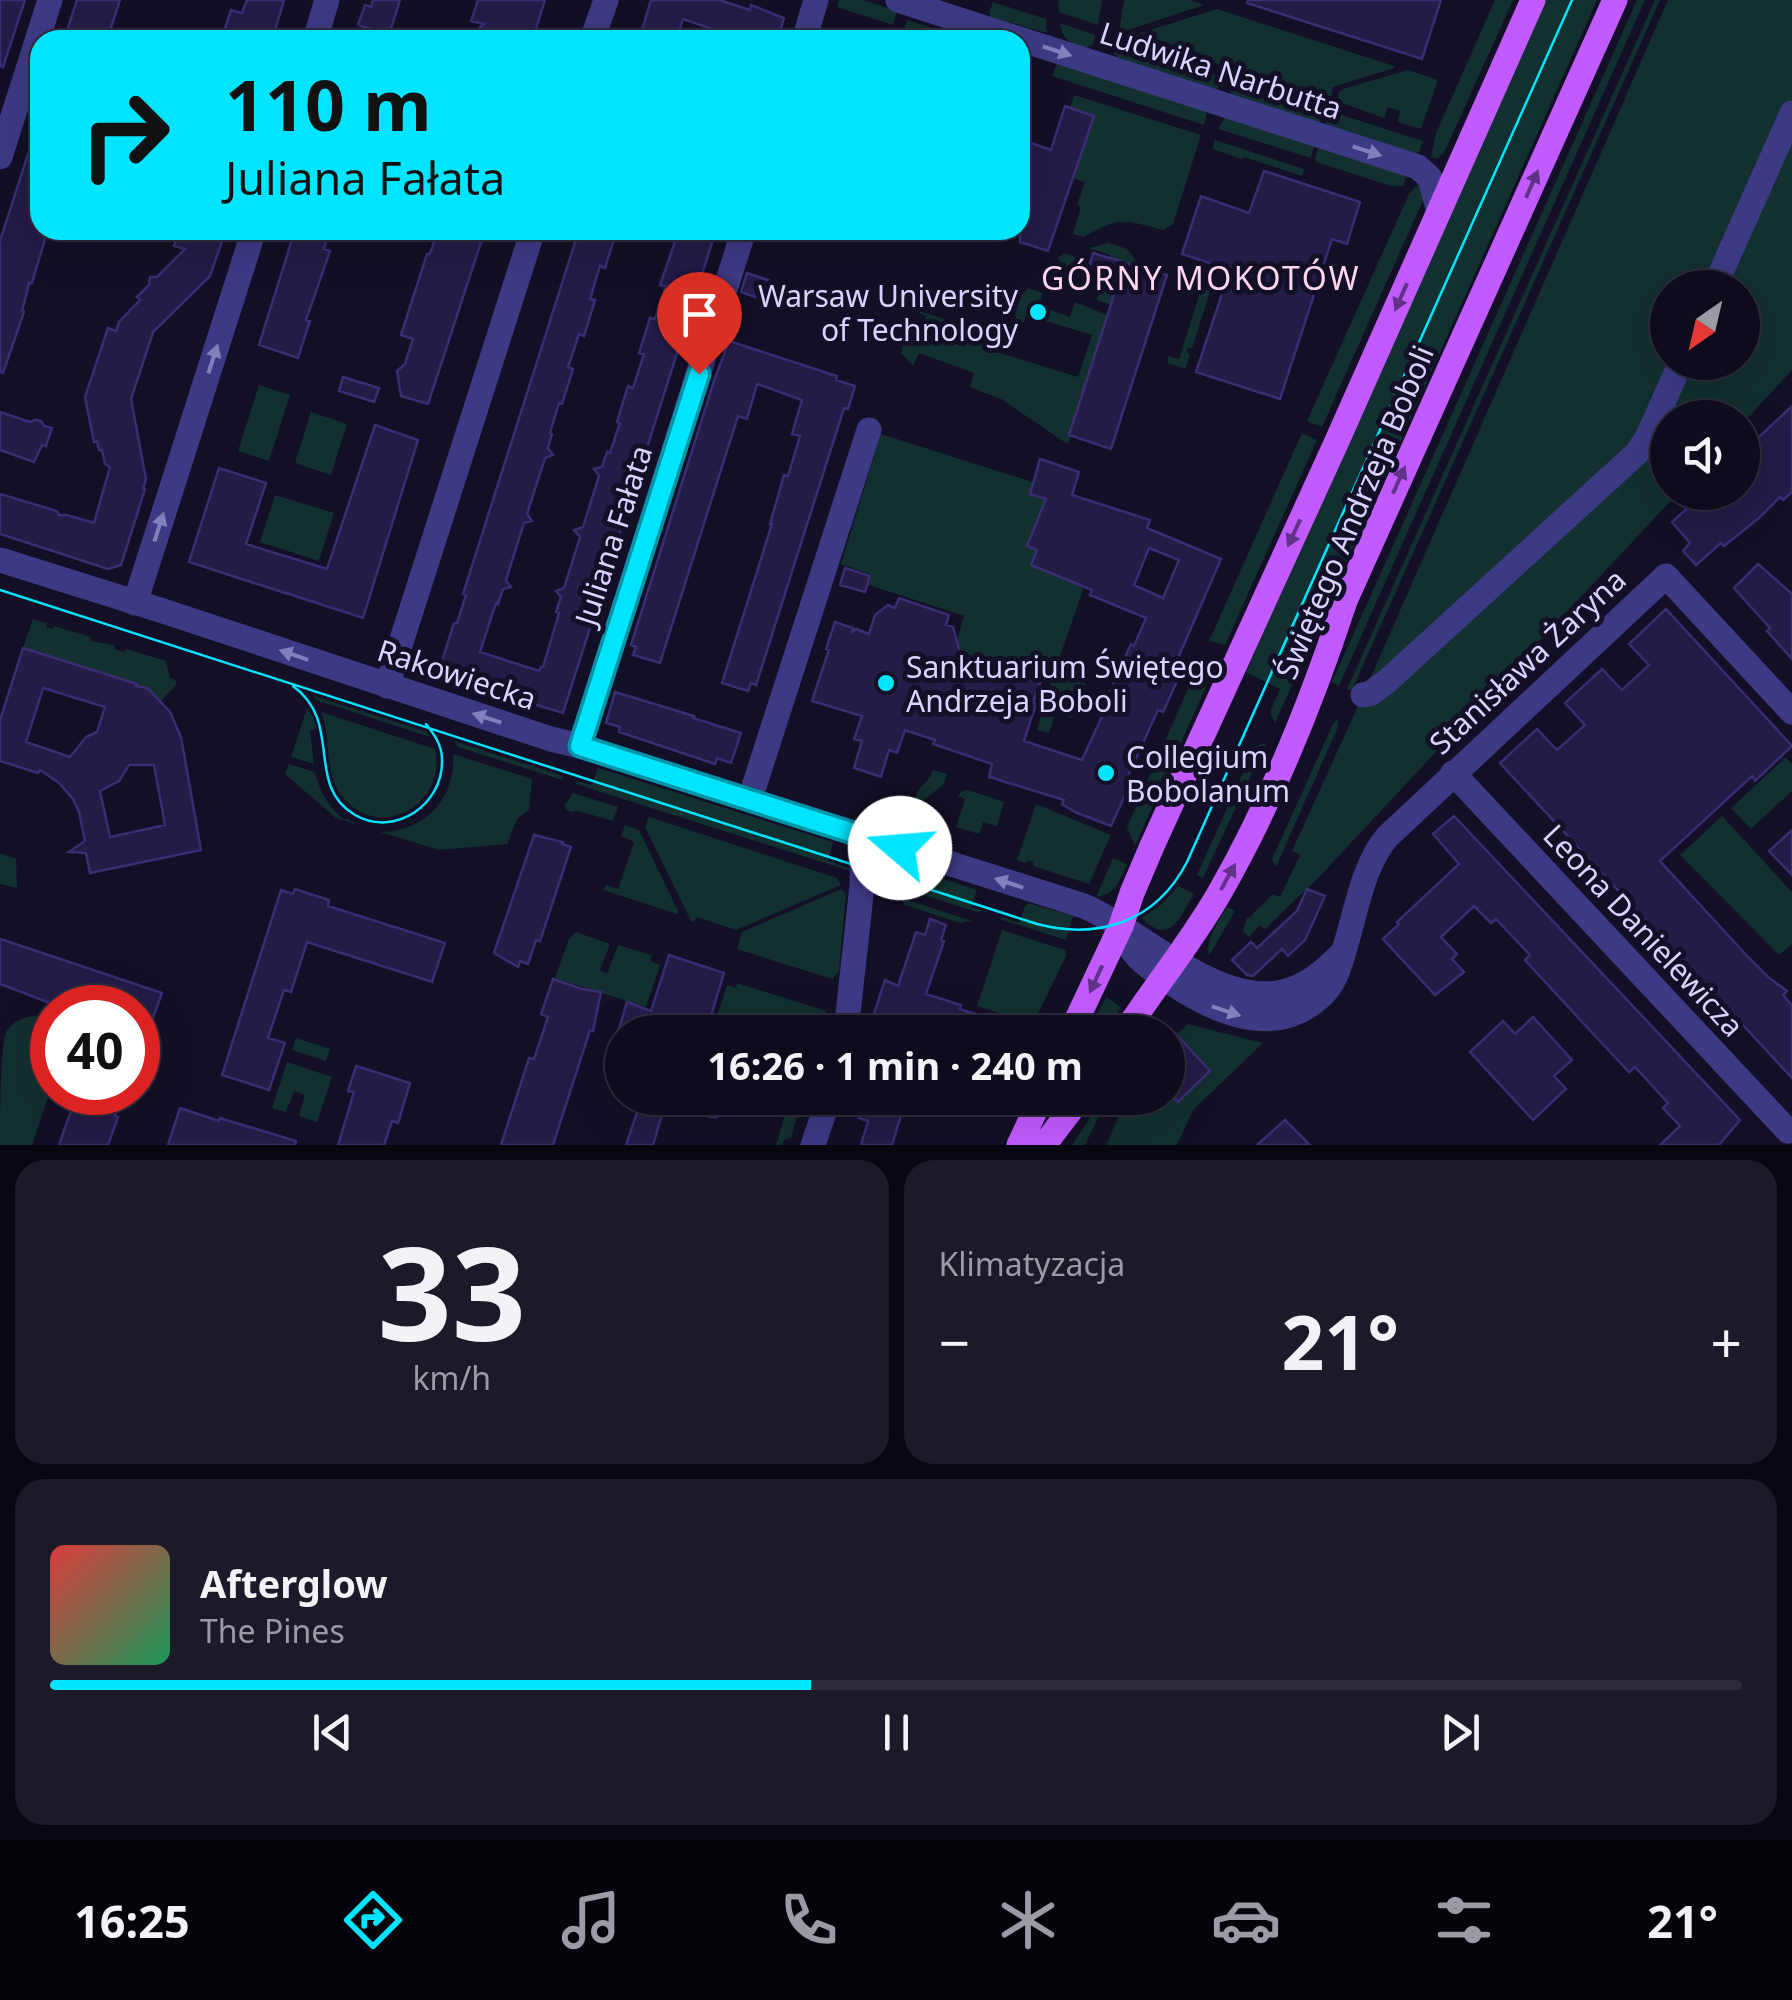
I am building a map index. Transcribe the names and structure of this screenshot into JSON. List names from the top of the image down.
{
  "streets": {
    "main road": ["Świętego Andrzeja Boboli"],
    "street": [
      "Ludwika Narbutta",
      "Juliana Fałata",
      "Stanisława Żaryna",
      "Rakowiecka",
      "Leona Danielewicza"
    ]
  },
  "crossings": [
    ["Ludwika Narbutta", "Świętego Andrzeja Boboli"],
    ["Świętego Andrzeja Boboli", "Stanisława Żaryna"],
    ["Świętego Andrzeja Boboli", "Rakowiecka"],
    ["Juliana Fałata", "Rakowiecka"],
    ["Stanisława Żaryna", "Rakowiecka"],
    ["Stanisława Żaryna", "Leona Danielewicza"]
  ],
  "one_way": ["Ludwika Narbutta", "Rakowiecka"],
  "districts": ["GÓRNY MOKOTÓW"],
  "places": ["Warsaw University of Technology", "Sanktuarium Świętego Andrzeja Boboli", "Collegium Bobolanum"],
  "north": "bottom left",
  "page": {
    "turn": ["110 m", "Juliana Fałata"],
    "limit": "40",
    "trip": "16:26 · 1 min · 240 m",
    "tile": [
      ["33", "km/h"],
      "Klimatyzacja"
    ],
    "heat": ["−", "21°", "+"],
    "song": ["Afterglow", "The Pines"],
    "tabs": ["16:25", "21°"]
  }
}
